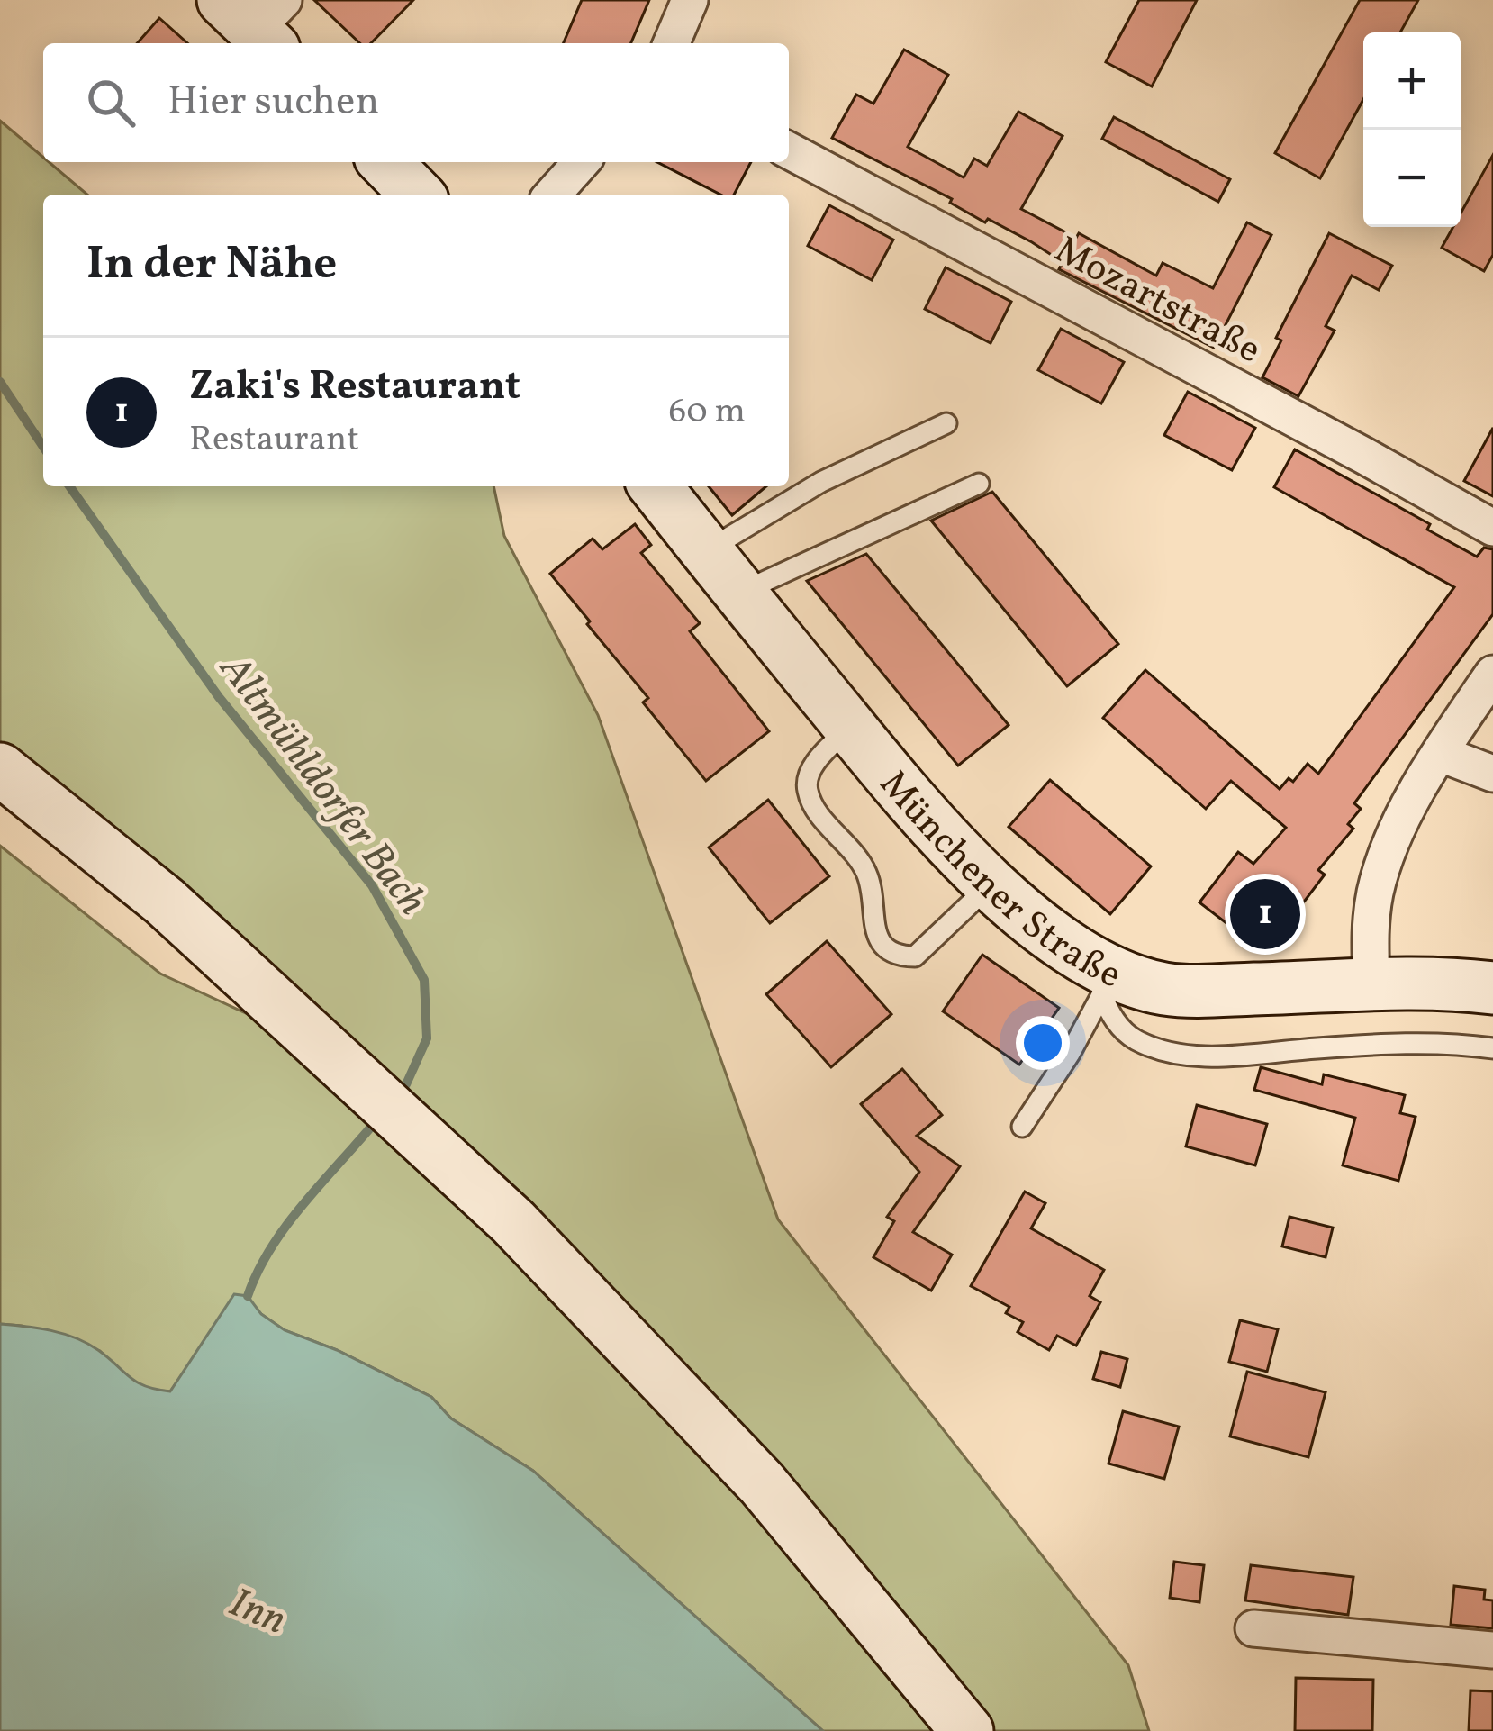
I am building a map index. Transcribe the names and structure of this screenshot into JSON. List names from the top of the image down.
{
  "streets": {
    "main road": ["Münchener Straße"],
    "street": ["Mozartstraße"]
  },
  "water": ["Altmühldorfer Bach", "Inn"],
  "page": {
    "map_buttons": ["+", "−"],
    "search": "Hier suchen",
    "heading": "In der Nähe",
    "list": [
      {
        "mark": "1",
        "name": "Zaki's Restaurant",
        "note": "Restaurant",
        "value": "60 m"
      }
    ],
    "pins": "1"
  }
}
